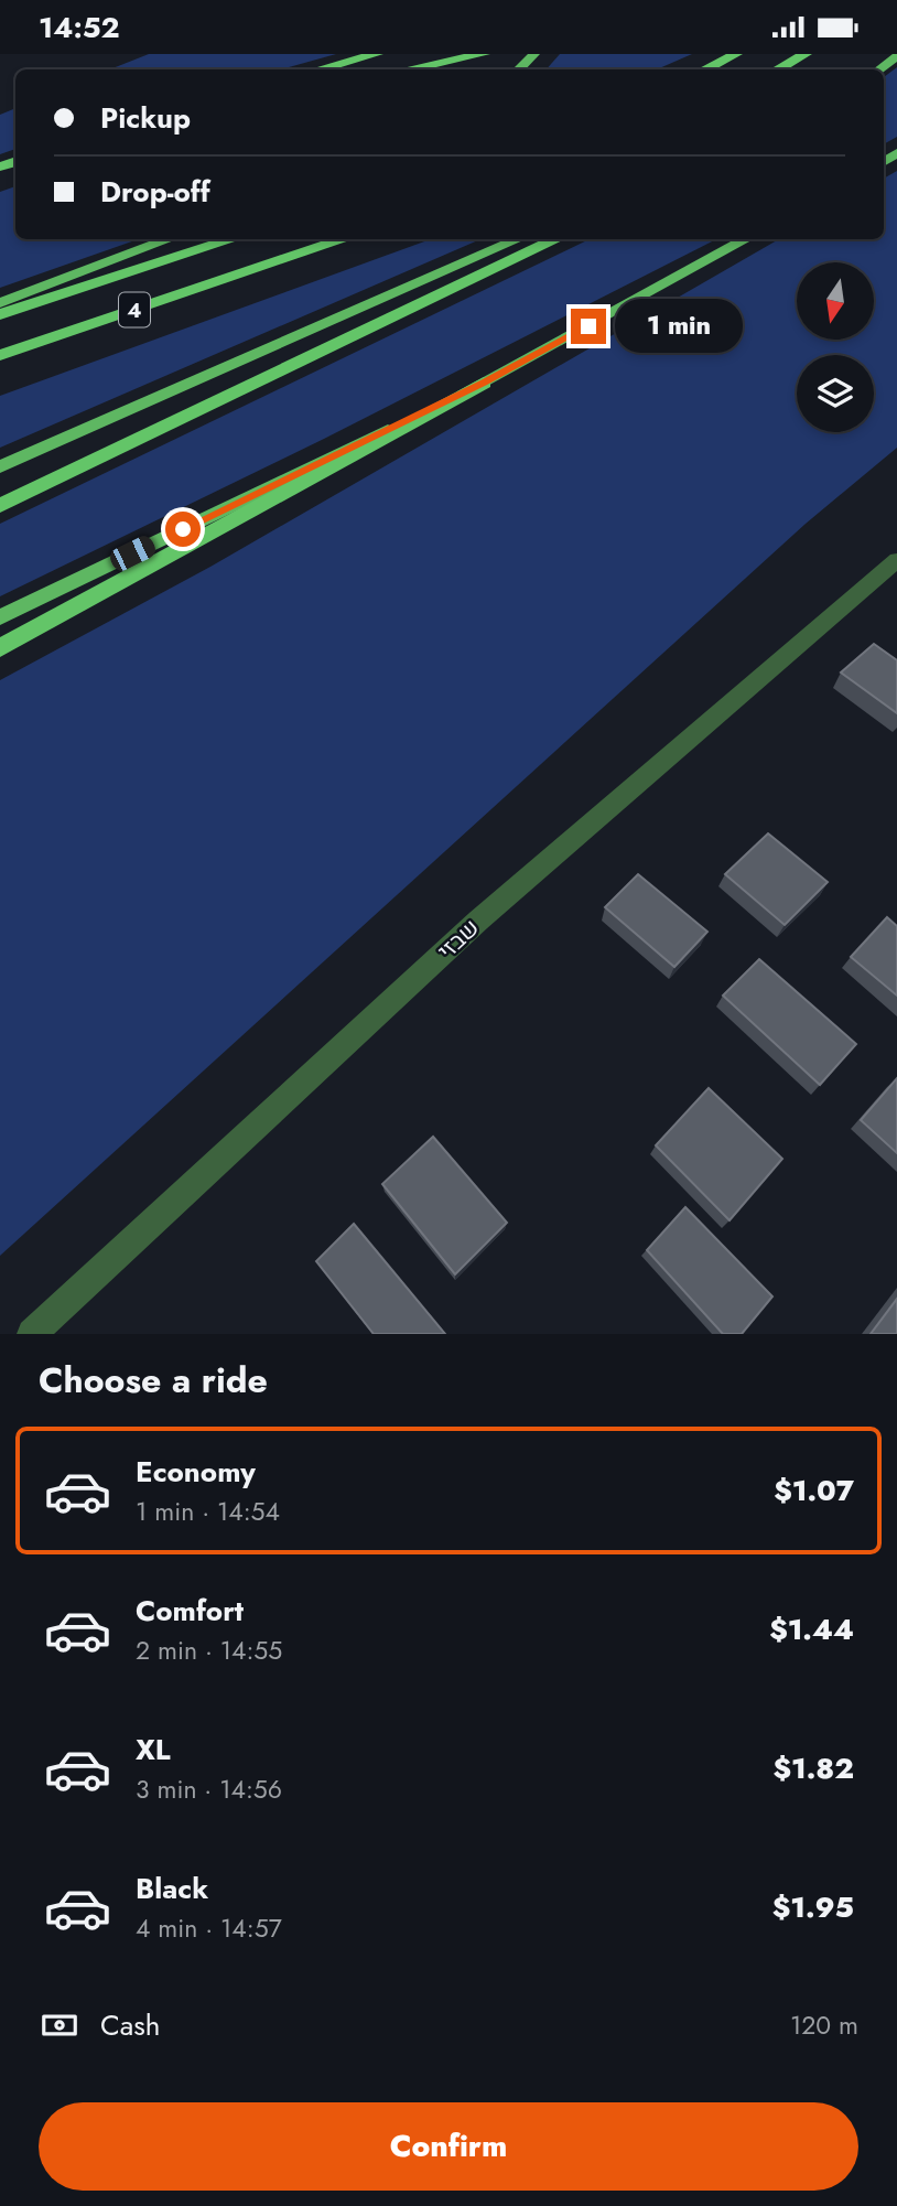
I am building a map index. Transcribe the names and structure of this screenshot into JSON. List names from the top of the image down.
{
  "streets": {
    "highway": ["4"],
    "street": ["שבזי"]
  },
  "north": "bottom",
  "page": {
    "status": "14:52",
    "banner": ["Pickup", "Drop-off"],
    "bubble": "1 min",
    "heading": "Choose a ride",
    "list": [
      {
        "name": "Economy",
        "note": "1 min · 14:54",
        "value": "$1.07"
      },
      {
        "name": "Comfort",
        "note": "2 min · 14:55",
        "value": "$1.44"
      },
      {
        "name": "XL",
        "note": "3 min · 14:56",
        "value": "$1.82"
      },
      {
        "name": "Black",
        "note": "4 min · 14:57",
        "value": "$1.95"
      }
    ],
    "pay": ["Cash", "120 m"],
    "buttons": "Confirm"
  }
}
